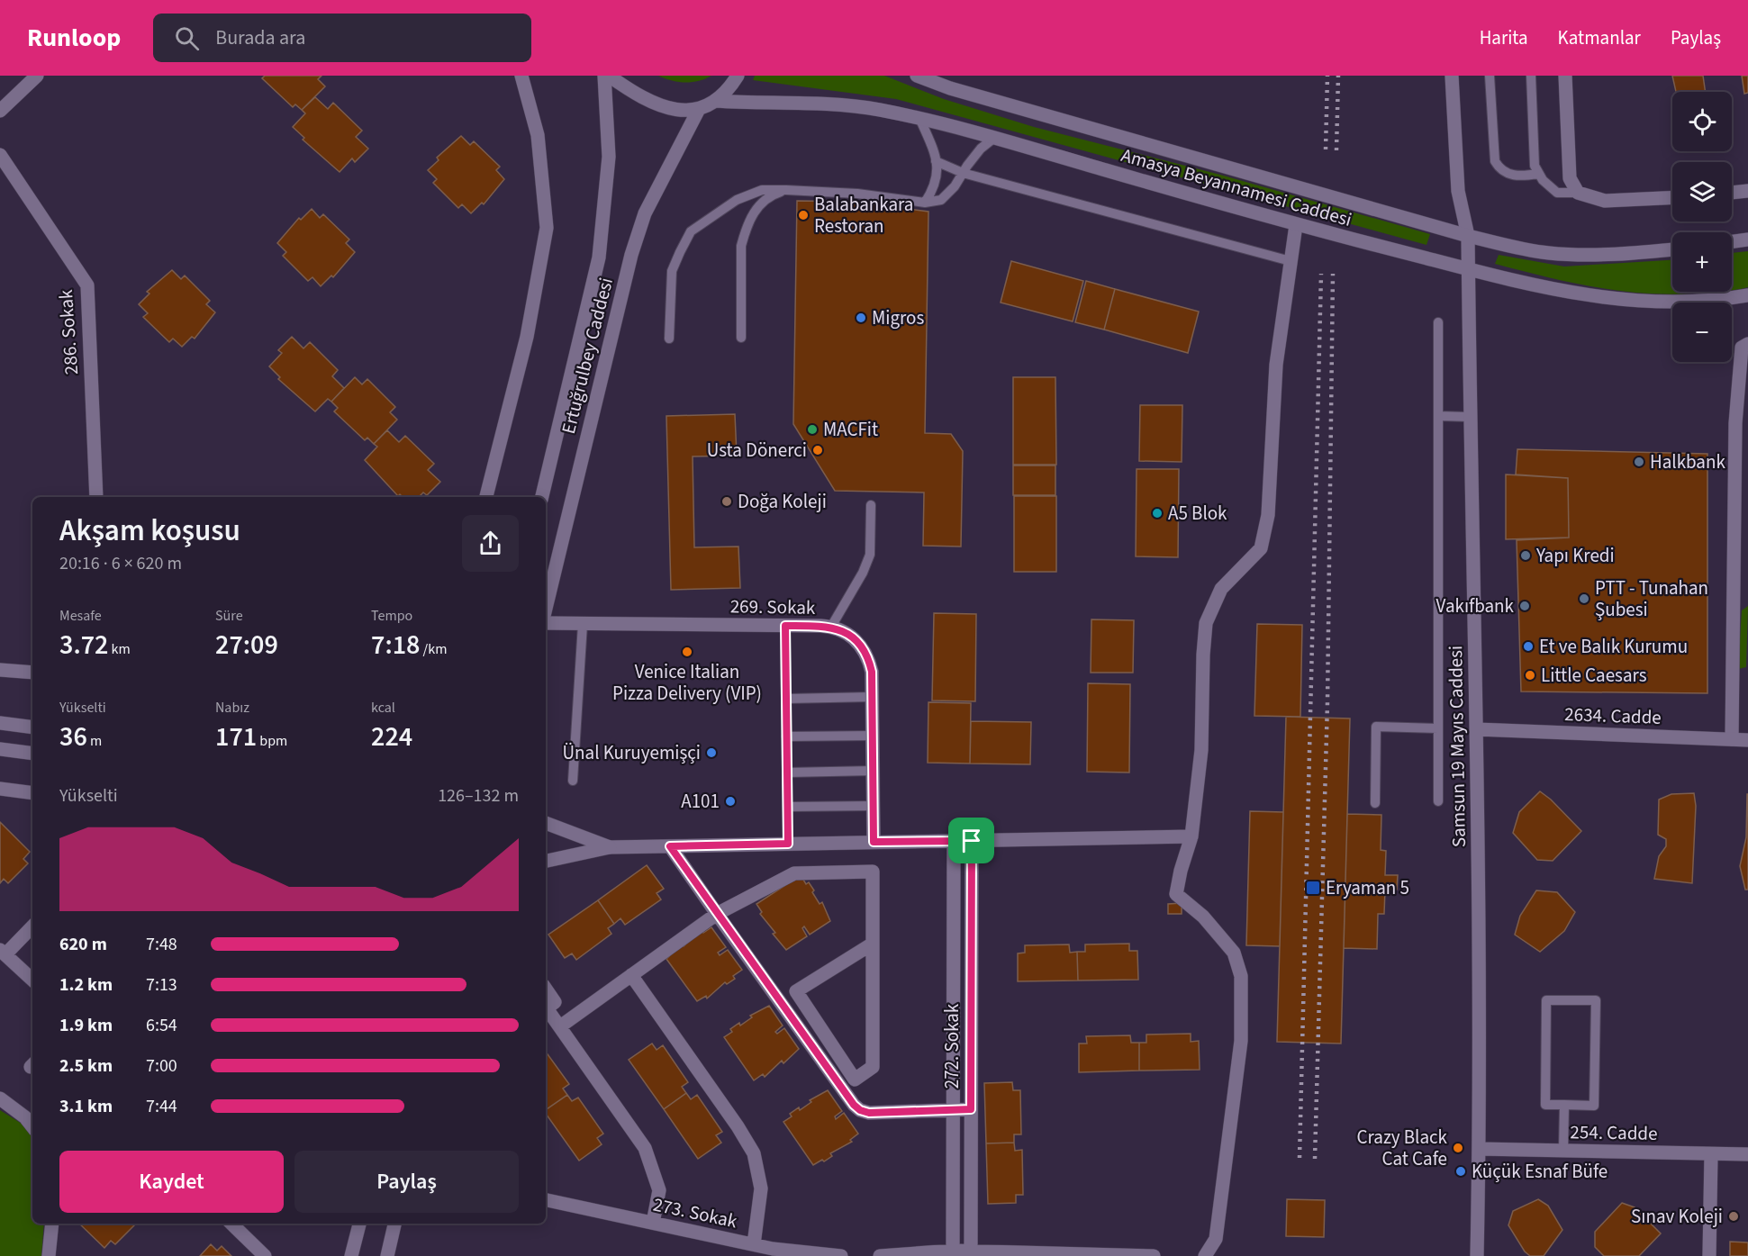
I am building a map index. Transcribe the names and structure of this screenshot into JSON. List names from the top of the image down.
{
  "streets": {
    "street": [
      "Amasya Beyannamesi Caddesi",
      "286. Sokak",
      "Ertuğrulbey Caddesi",
      "269. Sokak",
      "2634. Cadde",
      "Samsun 19 Mayıs Caddesi",
      "272. Sokak",
      "254. Cadde",
      "273. Sokak"
    ]
  },
  "crossings": [
    ["Amasya Beyannamesi Caddesi", "Samsun 19 Mayıs Caddesi"],
    ["2634. Cadde", "Samsun 19 Mayıs Caddesi"],
    ["Samsun 19 Mayıs Caddesi", "254. Cadde"]
  ],
  "places": {
    "other": [
      "Balabankara Restoran",
      "Migros",
      "MACFit",
      "Usta Dönerci",
      "Halkbank",
      "Doğa Koleji",
      "A5 Blok",
      "Yapı Kredi",
      "PTT - Tunahan Şubesi",
      "Vakıfbank",
      "Et ve Balık Kurumu",
      "Venice Italian Pizza Delivery (VIP)",
      "Little Caesars",
      "Ünal Kuruyemişçi",
      "A101",
      "Crazy Black Cat Cafe",
      "Küçük Esnaf Büfe",
      "Sınav Koleji"
    ],
    "transit": ["Eryaman 5"]
  },
  "page": {
    "header": "Runloop",
    "search": "Burada ara",
    "nav": ["Harita", "Katmanlar", "Paylaş"],
    "map_buttons": ["+", "−"],
    "heading": ["Akşam koşusu", "20:16 · 6 × 620 m"],
    "stats": [
      ["Mesafe", "3.72 km"],
      ["Süre", "27:09"],
      ["Tempo", "7:18 /km"],
      ["Yükselti", "36 m"],
      ["Nabız", "171 bpm"],
      ["kcal", "224"]
    ],
    "chart": ["Yükselti", "126–132 m"],
    "list": [
      {
        "name": "620 m",
        "note": "7:48"
      },
      {
        "name": "1.2 km",
        "note": "7:13"
      },
      {
        "name": "1.9 km",
        "note": "6:54"
      },
      {
        "name": "2.5 km",
        "note": "7:00"
      },
      {
        "name": "3.1 km",
        "note": "7:44"
      }
    ],
    "buttons": ["Kaydet", "Paylaş"]
  }
}
